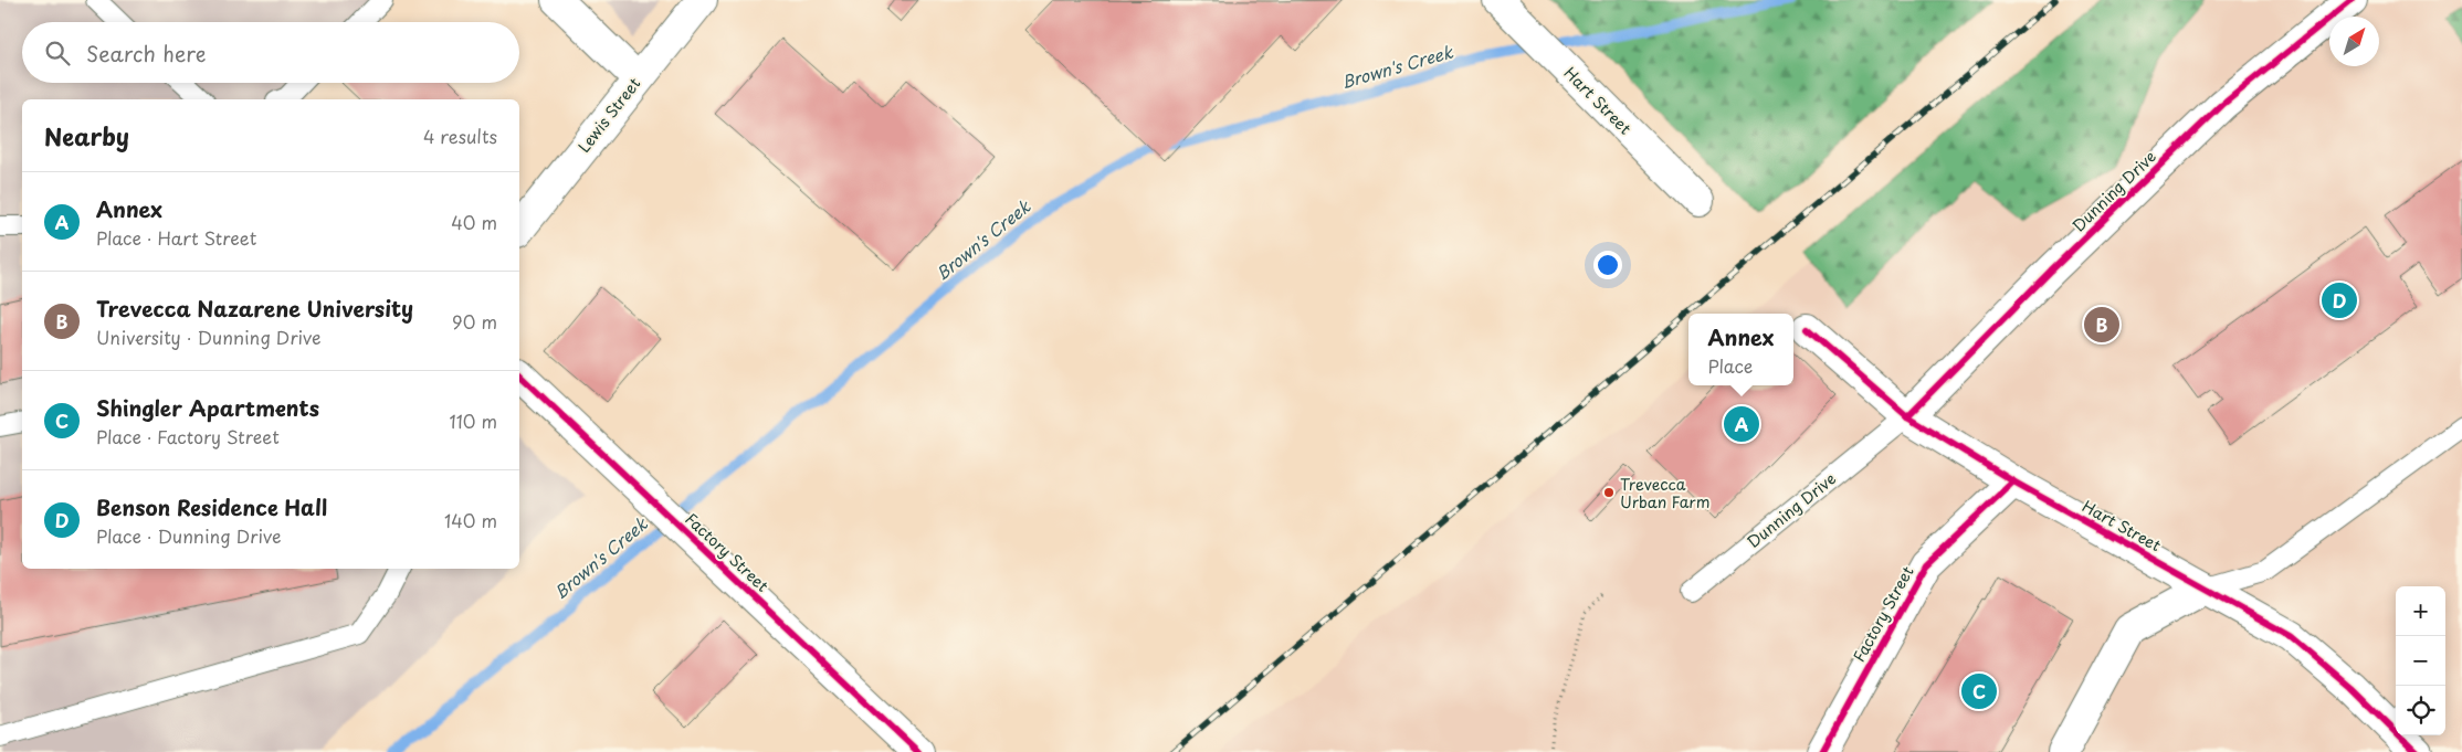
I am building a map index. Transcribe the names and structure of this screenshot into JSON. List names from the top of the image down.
{
  "streets": {
    "street": [
      "Hart Street",
      "Lewis Street",
      "Dunning Drive",
      "Factory Street"
    ]
  },
  "crossings": [
    ["Hart Street", "Dunning Drive"],
    ["Hart Street", "Factory Street"]
  ],
  "water": ["Brown's Creek"],
  "places": ["Trevecca Urban Farm"],
  "north": "top right",
  "page": {
    "search": "Search here",
    "heading": ["Nearby", "4 results"],
    "list": [
      {
        "mark": "A",
        "name": "Annex",
        "note": "Place · Hart Street",
        "value": "40 m"
      },
      {
        "mark": "B",
        "name": "Trevecca Nazarene University",
        "note": "University · Dunning Drive",
        "value": "90 m"
      },
      {
        "mark": "C",
        "name": "Shingler Apartments",
        "note": "Place · Factory Street",
        "value": "110 m"
      },
      {
        "mark": "D",
        "name": "Benson Residence Hall",
        "note": "Place · Dunning Drive",
        "value": "140 m"
      }
    ],
    "pins": [
      "D",
      "B",
      "A",
      "C"
    ],
    "popup": ["Annex", "Place"],
    "map_buttons": ["+", "−"]
  }
}
